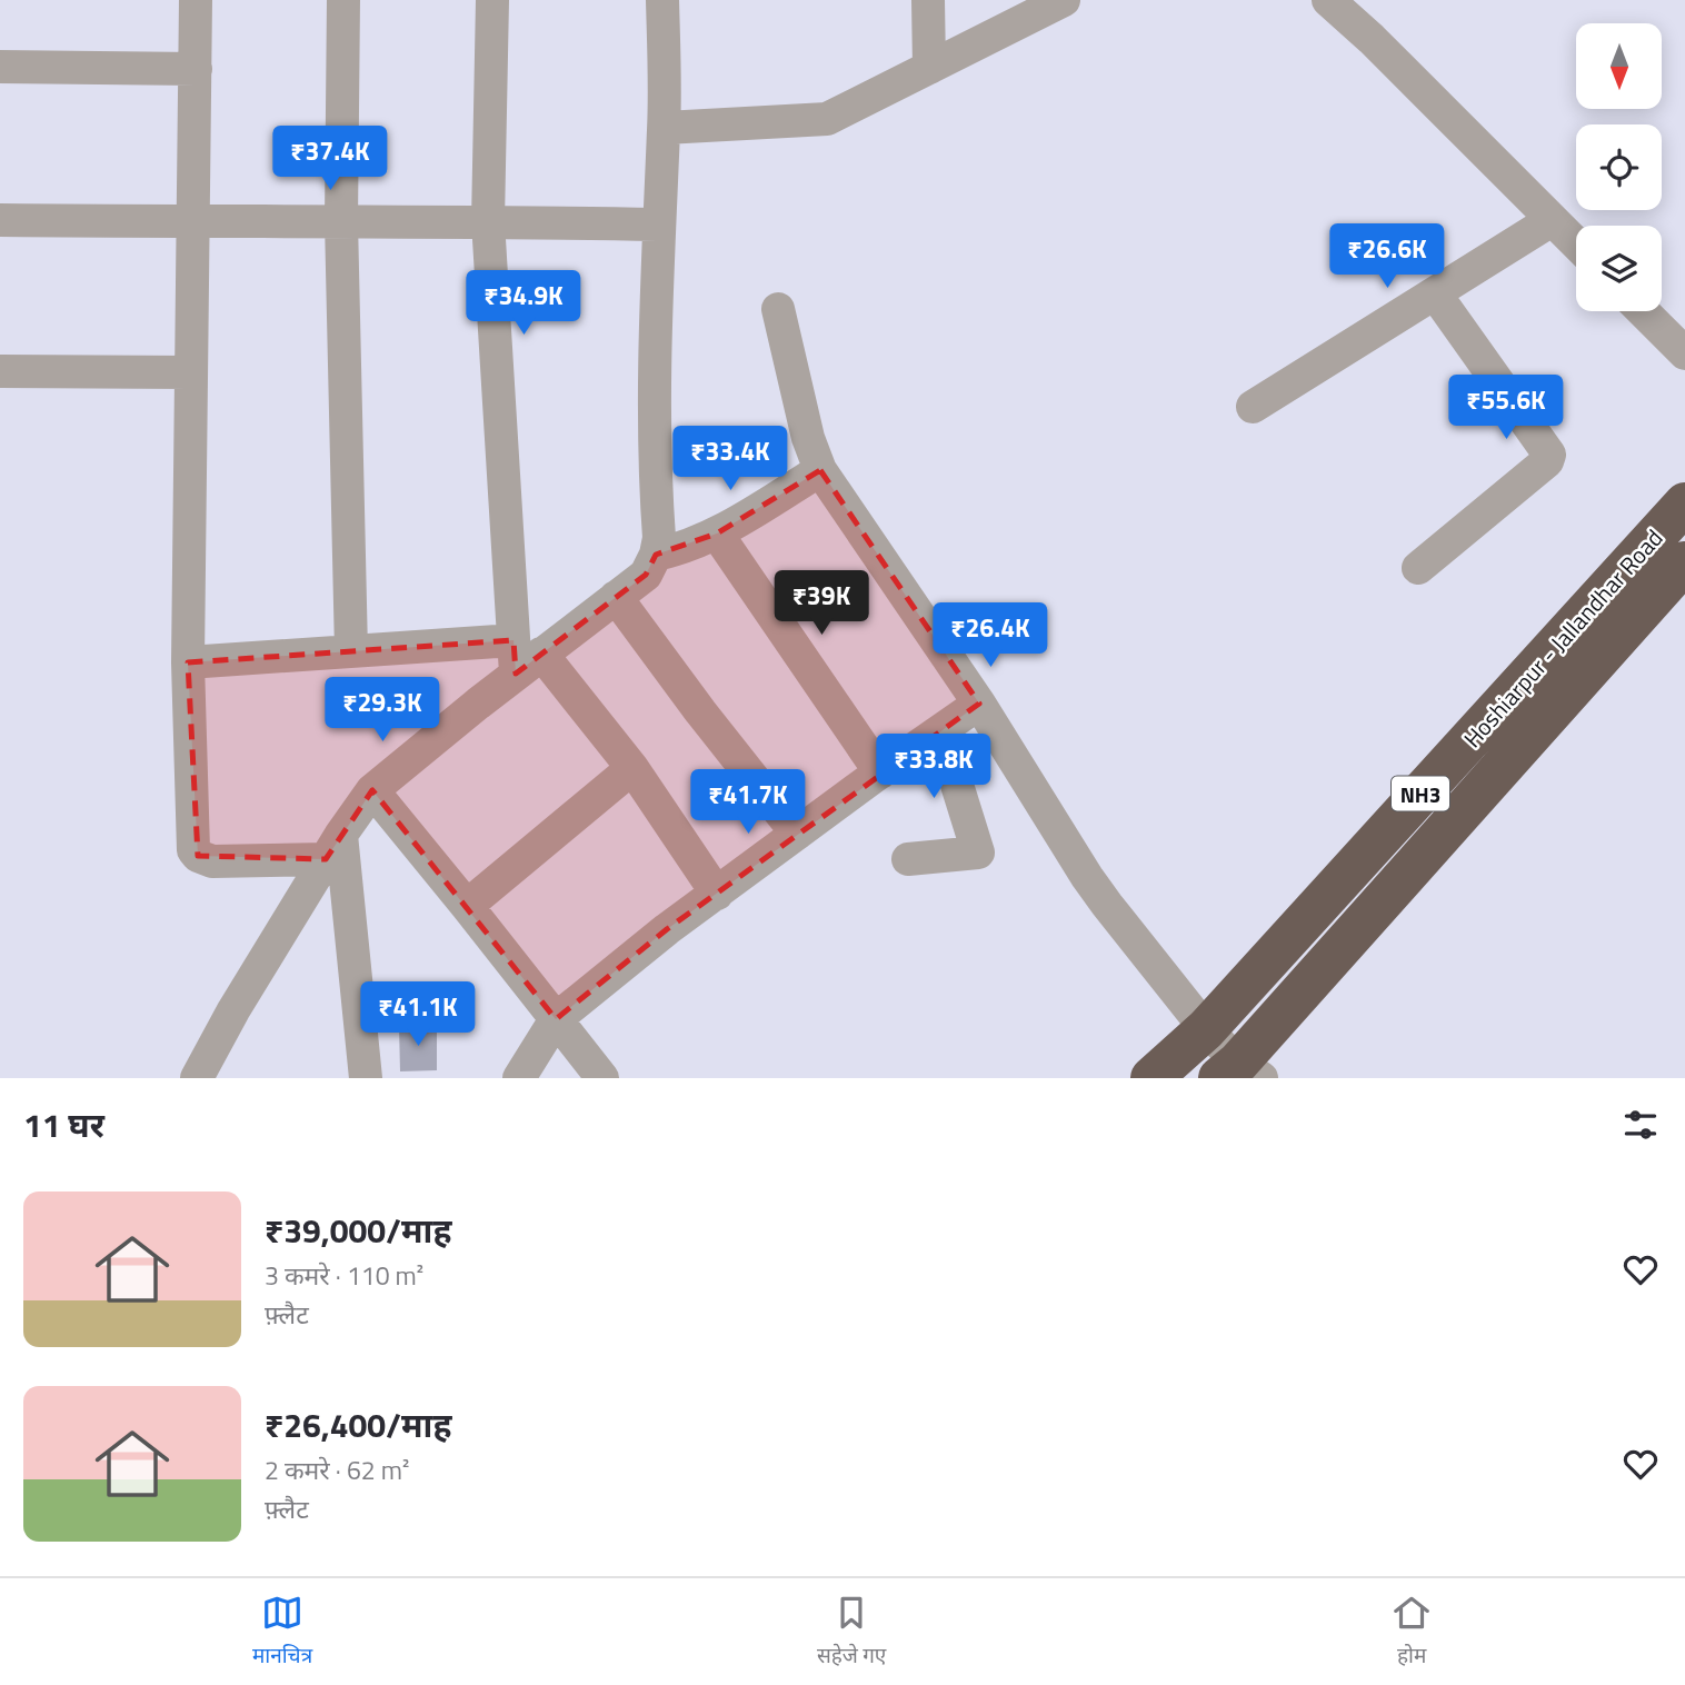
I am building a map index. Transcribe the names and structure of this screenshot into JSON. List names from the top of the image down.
{
  "streets": {
    "highway": ["Hoshiarpur - Jallandhar Road", "NH3"]
  },
  "north": "bottom",
  "page": {
    "price": [
      "₹37.4K",
      "₹26.6K",
      "₹34.9K",
      "₹55.6K",
      "₹33.4K",
      "₹39K",
      "₹26.4K",
      "₹29.3K",
      "₹33.8K",
      "₹41.7K",
      "₹41.1K"
    ],
    "heading": "11 घर",
    "list": [
      {
        "name": "₹39,000/माह",
        "note": "3 कमरे · 110 m² · फ़्लैट"
      },
      {
        "name": "₹26,400/माह",
        "note": "2 कमरे · 62 m² · फ़्लैट"
      }
    ],
    "tabs": ["मानचित्र", "सहेजे गए", "होम"]
  }
}
